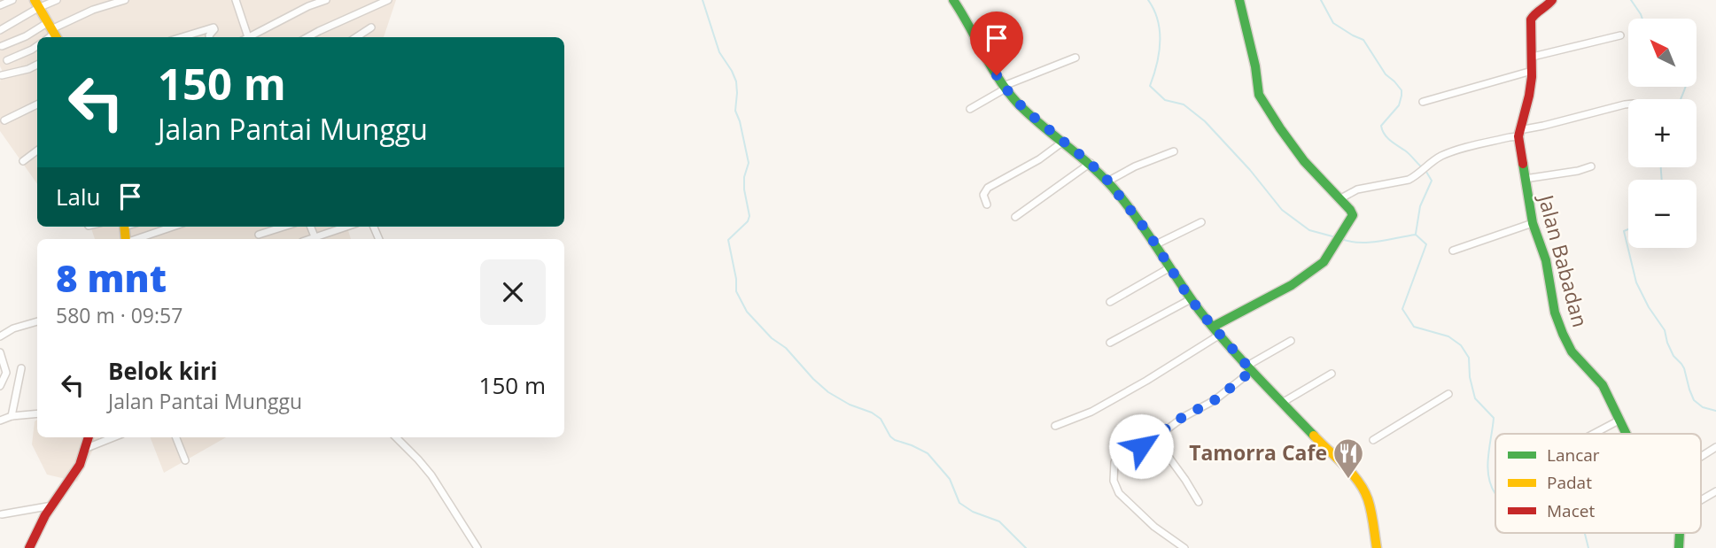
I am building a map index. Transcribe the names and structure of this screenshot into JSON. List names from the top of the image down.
{
  "streets": {
    "street": ["Jalan Babadan"]
  },
  "places": {
    "restaurant": ["Tamorra Cafe"]
  },
  "legend": ["Lancar", "Padat", "Macet"],
  "north": "top left",
  "page": {
    "map_buttons": ["+", "−"],
    "turn": ["150 m", "Jalan Pantai Munggu"],
    "then": "Lalu",
    "heading": ["8 mnt", "580 m · 09:57"],
    "list": [
      {
        "name": "Belok kiri",
        "note": "Jalan Pantai Munggu",
        "value": "150 m"
      }
    ]
  }
}
